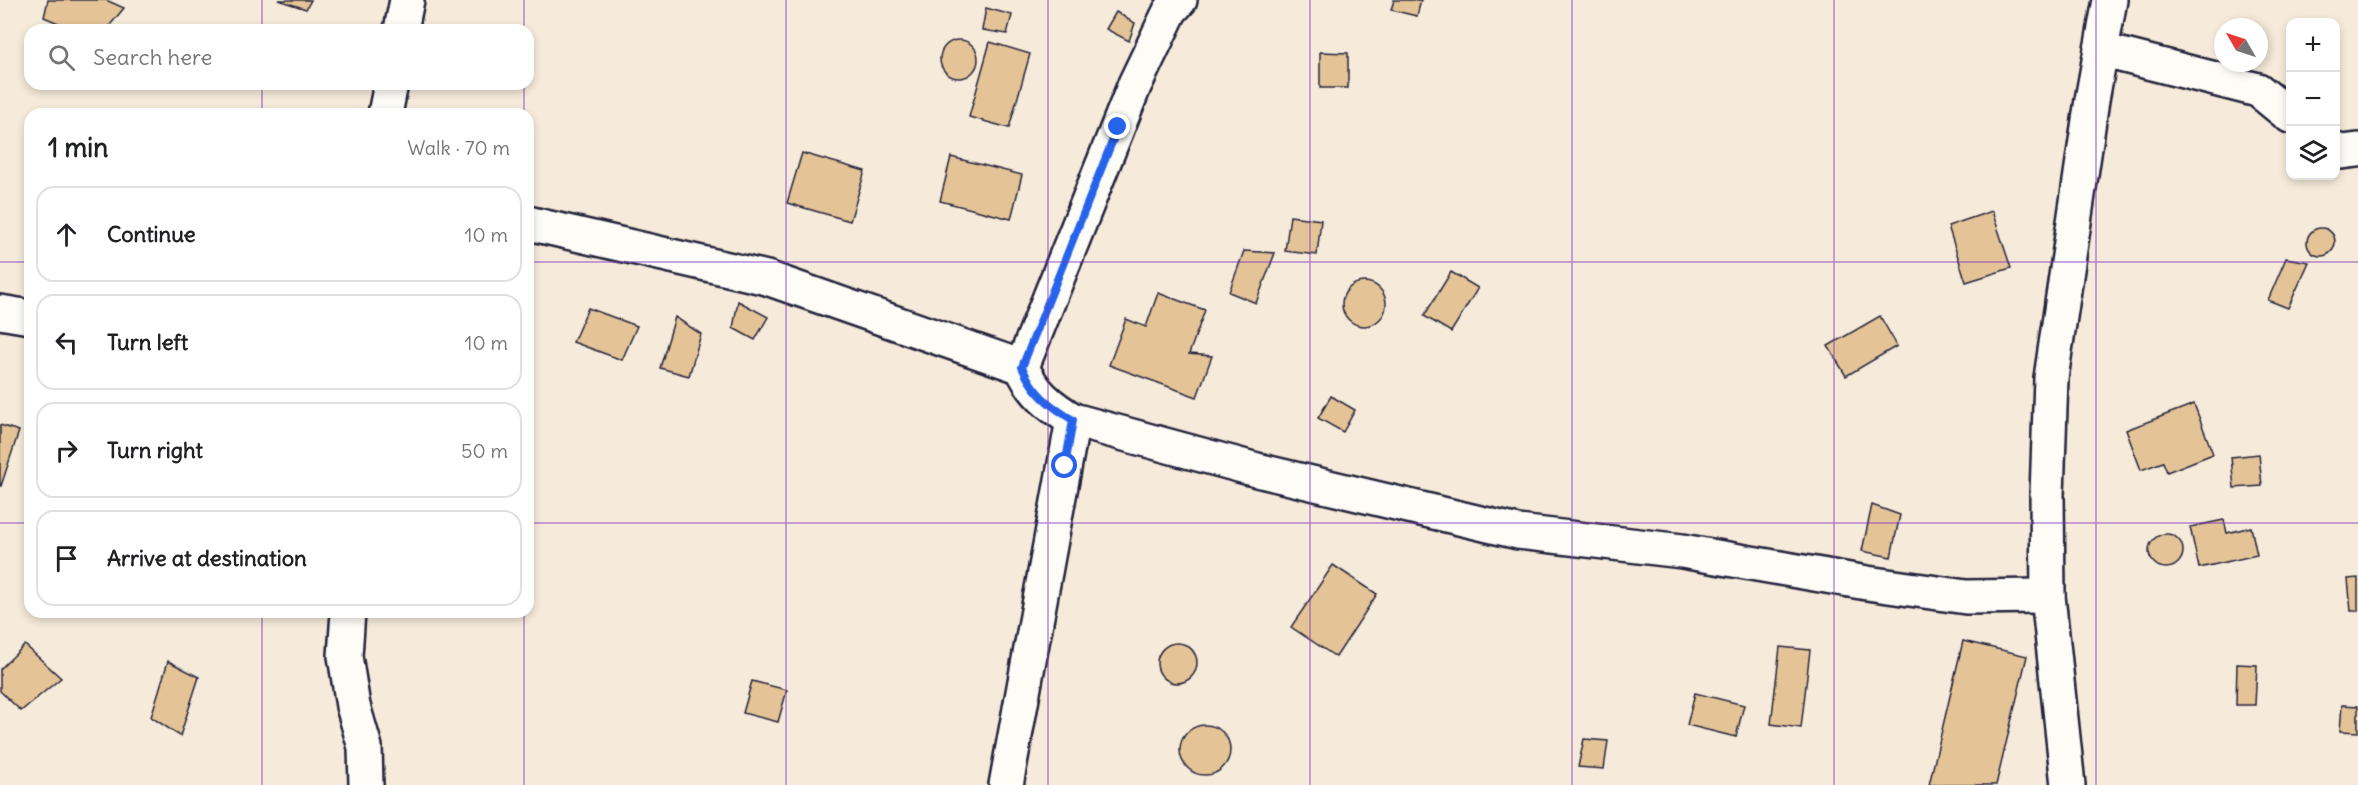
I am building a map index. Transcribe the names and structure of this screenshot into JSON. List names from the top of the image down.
{
  "north": "top left",
  "page": {
    "map_buttons": ["+", "−"],
    "search": "Search here",
    "heading": ["1 min", "Walk · 70 m"],
    "list": [
      ["Continue", "10 m"],
      ["Turn left", "10 m"],
      ["Turn right", "50 m"],
      "Arrive at destination"
    ]
  }
}
